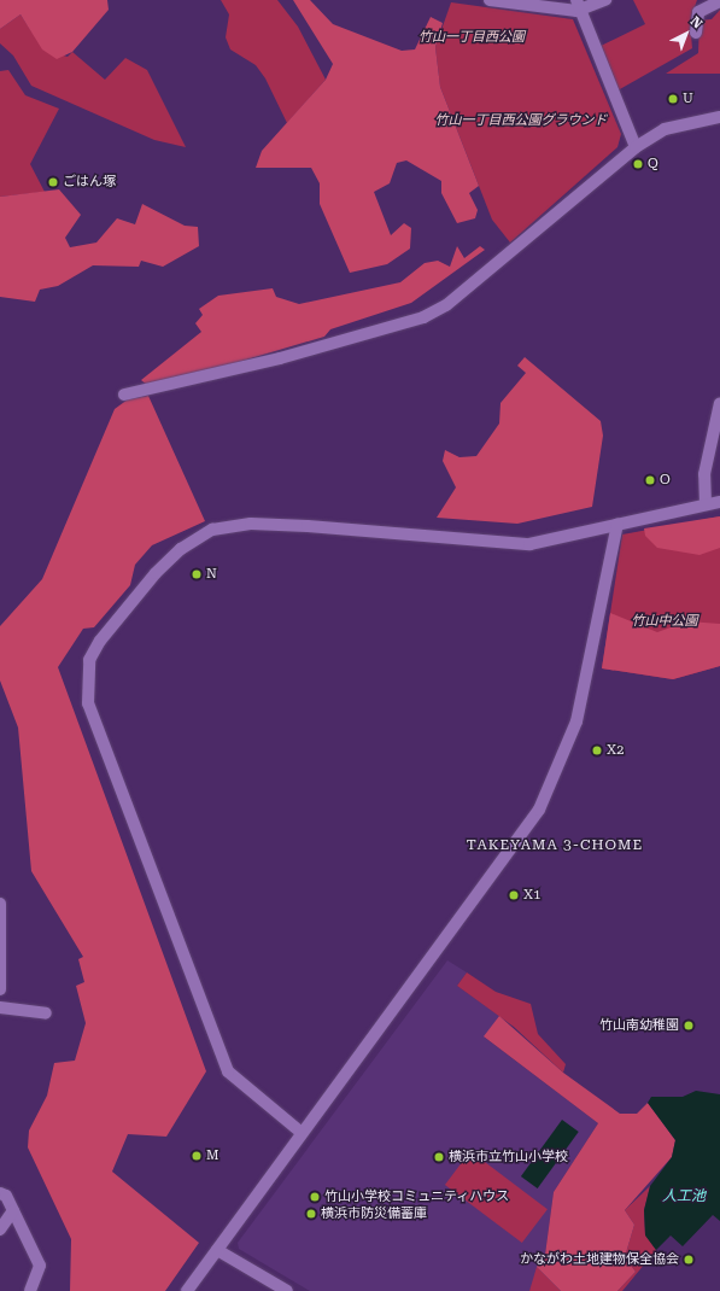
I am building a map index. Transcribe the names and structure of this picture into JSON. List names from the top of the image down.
{
  "districts": ["TAKEYAMA 3-CHOME"],
  "water": ["人工池"],
  "parks": ["竹山一丁目西公園", "竹山一丁目西公園グラウンド", "竹山中公園"],
  "places": [
    "U",
    "Q",
    "ごはん塚",
    "O",
    "N",
    "X2",
    "X1",
    "竹山南幼稚園",
    "M",
    "横浜市立竹山小学校",
    "竹山小学校コミュニティハウス",
    "横浜市防災備蓄庫",
    "かながわ土地建物保全協会"
  ],
  "north": "top right"
}
